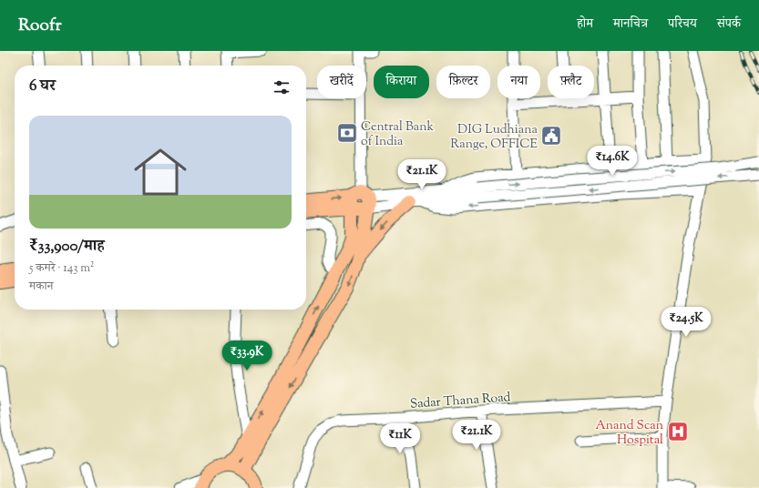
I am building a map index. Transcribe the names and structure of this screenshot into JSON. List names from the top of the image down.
{
  "streets": {
    "street": ["Sadar Thana Road"]
  },
  "places": {
    "bank": ["Central Bank of India"],
    "public building": ["DIG Ludhiana Range, OFFICE"],
    "hospital": ["Anand Scan Hospital"]
  },
  "page": {
    "header": "Roofr",
    "nav": [
      "होम",
      "मानचित्र",
      "परिचय",
      "संपर्क"
    ],
    "chip": [
      "खरीदें",
      "किराया",
      "फ़िल्टर",
      "नया",
      "फ़्लैट"
    ],
    "heading": "6 घर",
    "list": [
      {
        "name": "₹33,900/माह",
        "note": "5 कमरे · 143 m² · मकान"
      }
    ],
    "price": [
      "₹14.6K",
      "₹21.1K",
      "₹24.5K",
      "₹33.9K",
      "₹21.1K",
      "₹11K"
    ]
  }
}
